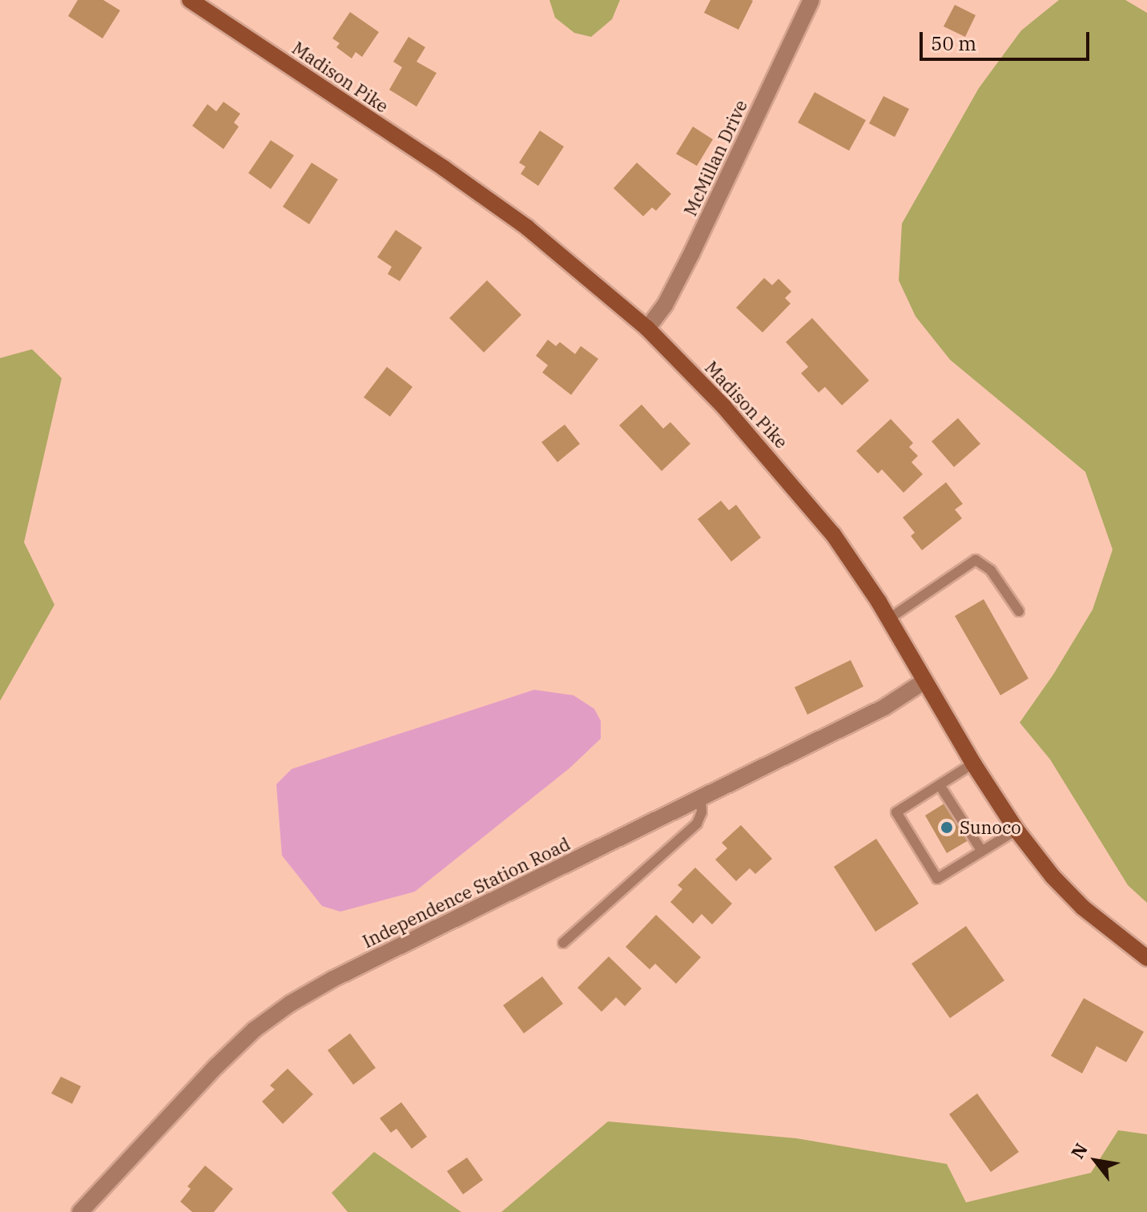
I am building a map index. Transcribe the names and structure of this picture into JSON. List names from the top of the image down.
{
  "streets": {
    "main road": ["Madison Pike"],
    "street": ["McMillan Drive", "Independence Station Road"]
  },
  "crossings": [
    ["Madison Pike", "McMillan Drive"],
    ["Madison Pike", "Independence Station Road"]
  ],
  "places": ["Sunoco"],
  "scale_bar": "50 m",
  "north": "top left"
}
